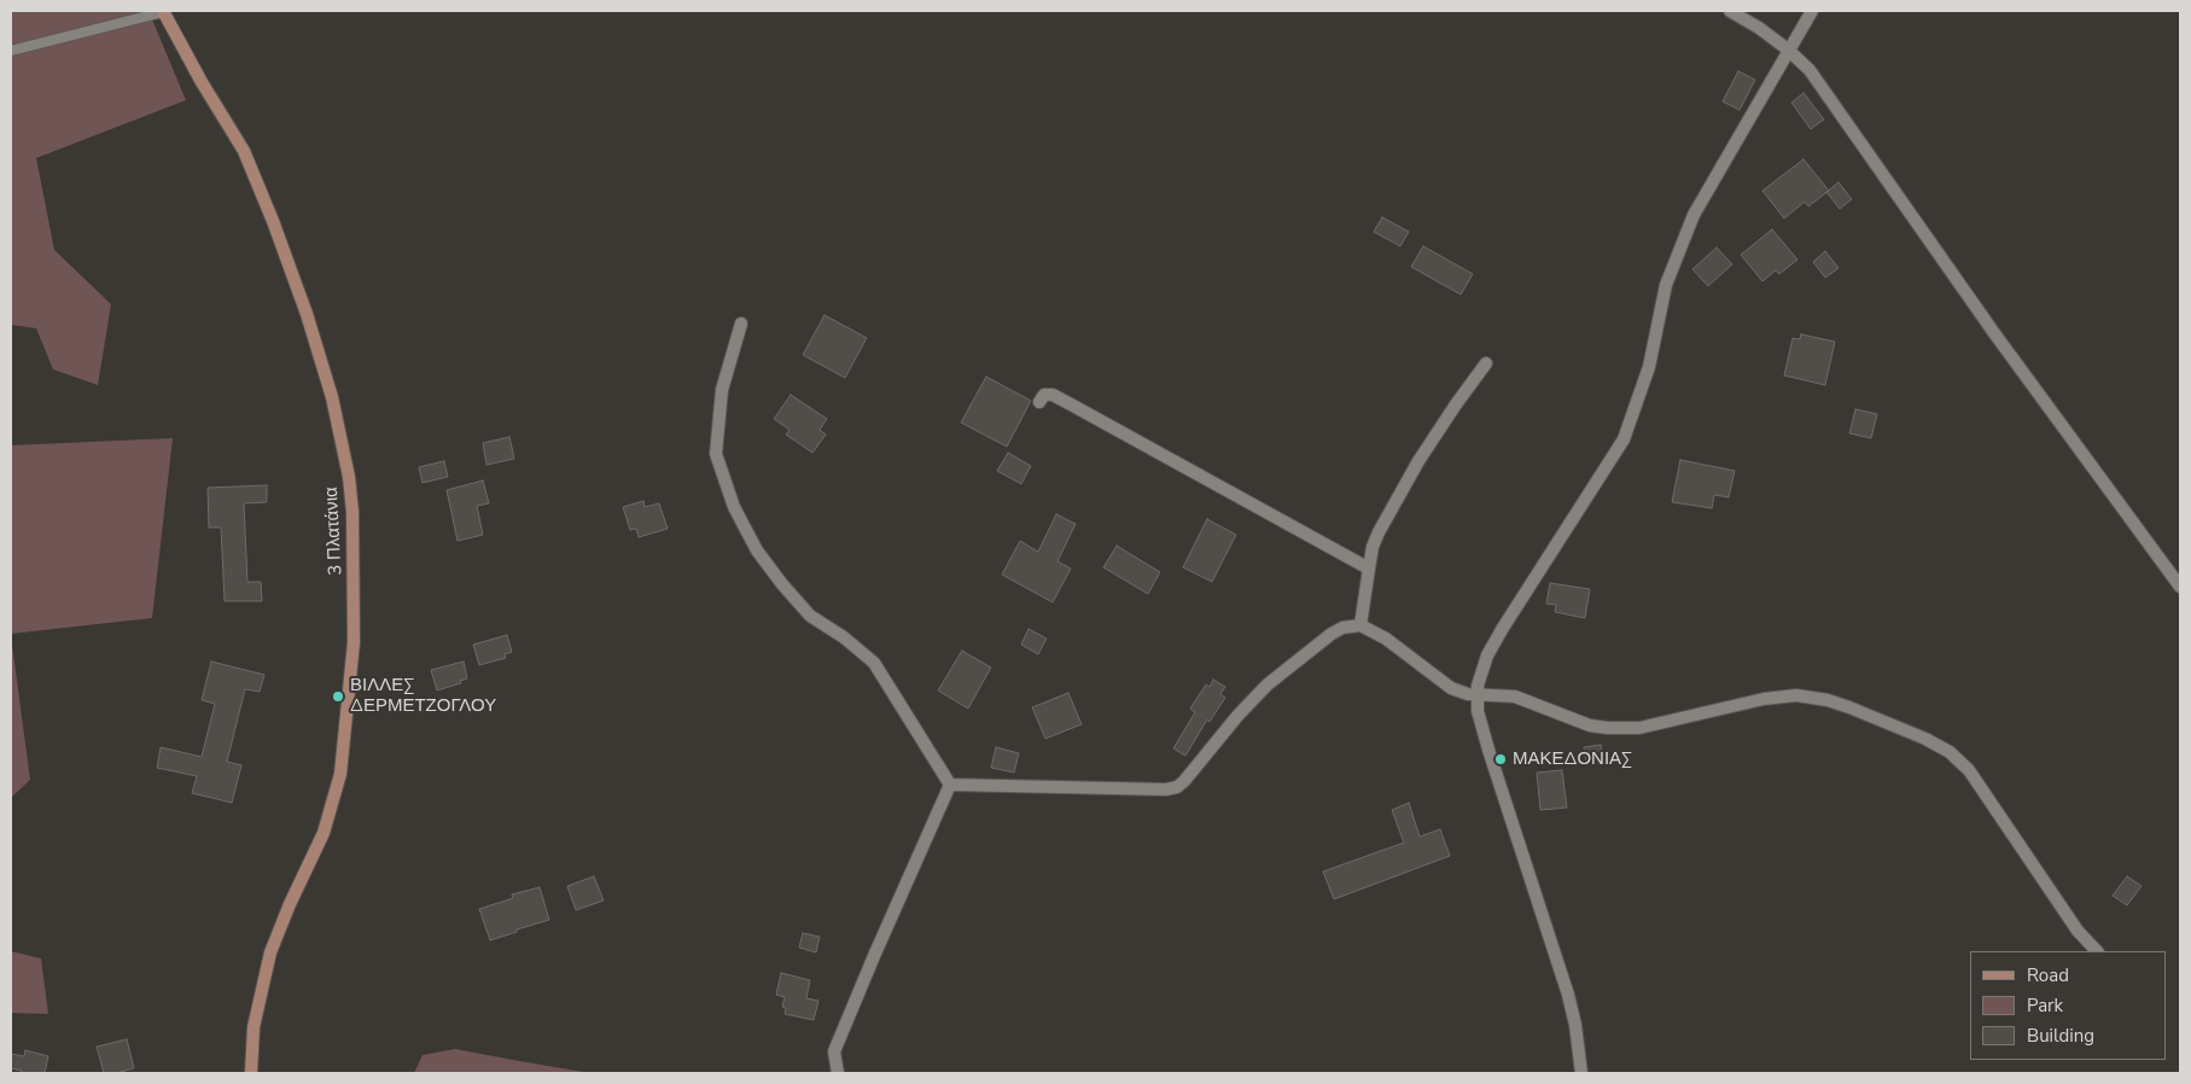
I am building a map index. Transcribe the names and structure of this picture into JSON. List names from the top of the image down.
{
  "streets": {
    "street": ["3 Πλατάνια"]
  },
  "places": ["ΒΙΛΛΕΣ ΔΕΡΜΕΤΖΟΓΛΟΥ", "ΜΑΚΕΔΟΝΙΑΣ"],
  "legend": ["Road", "Park", "Building"]
}
